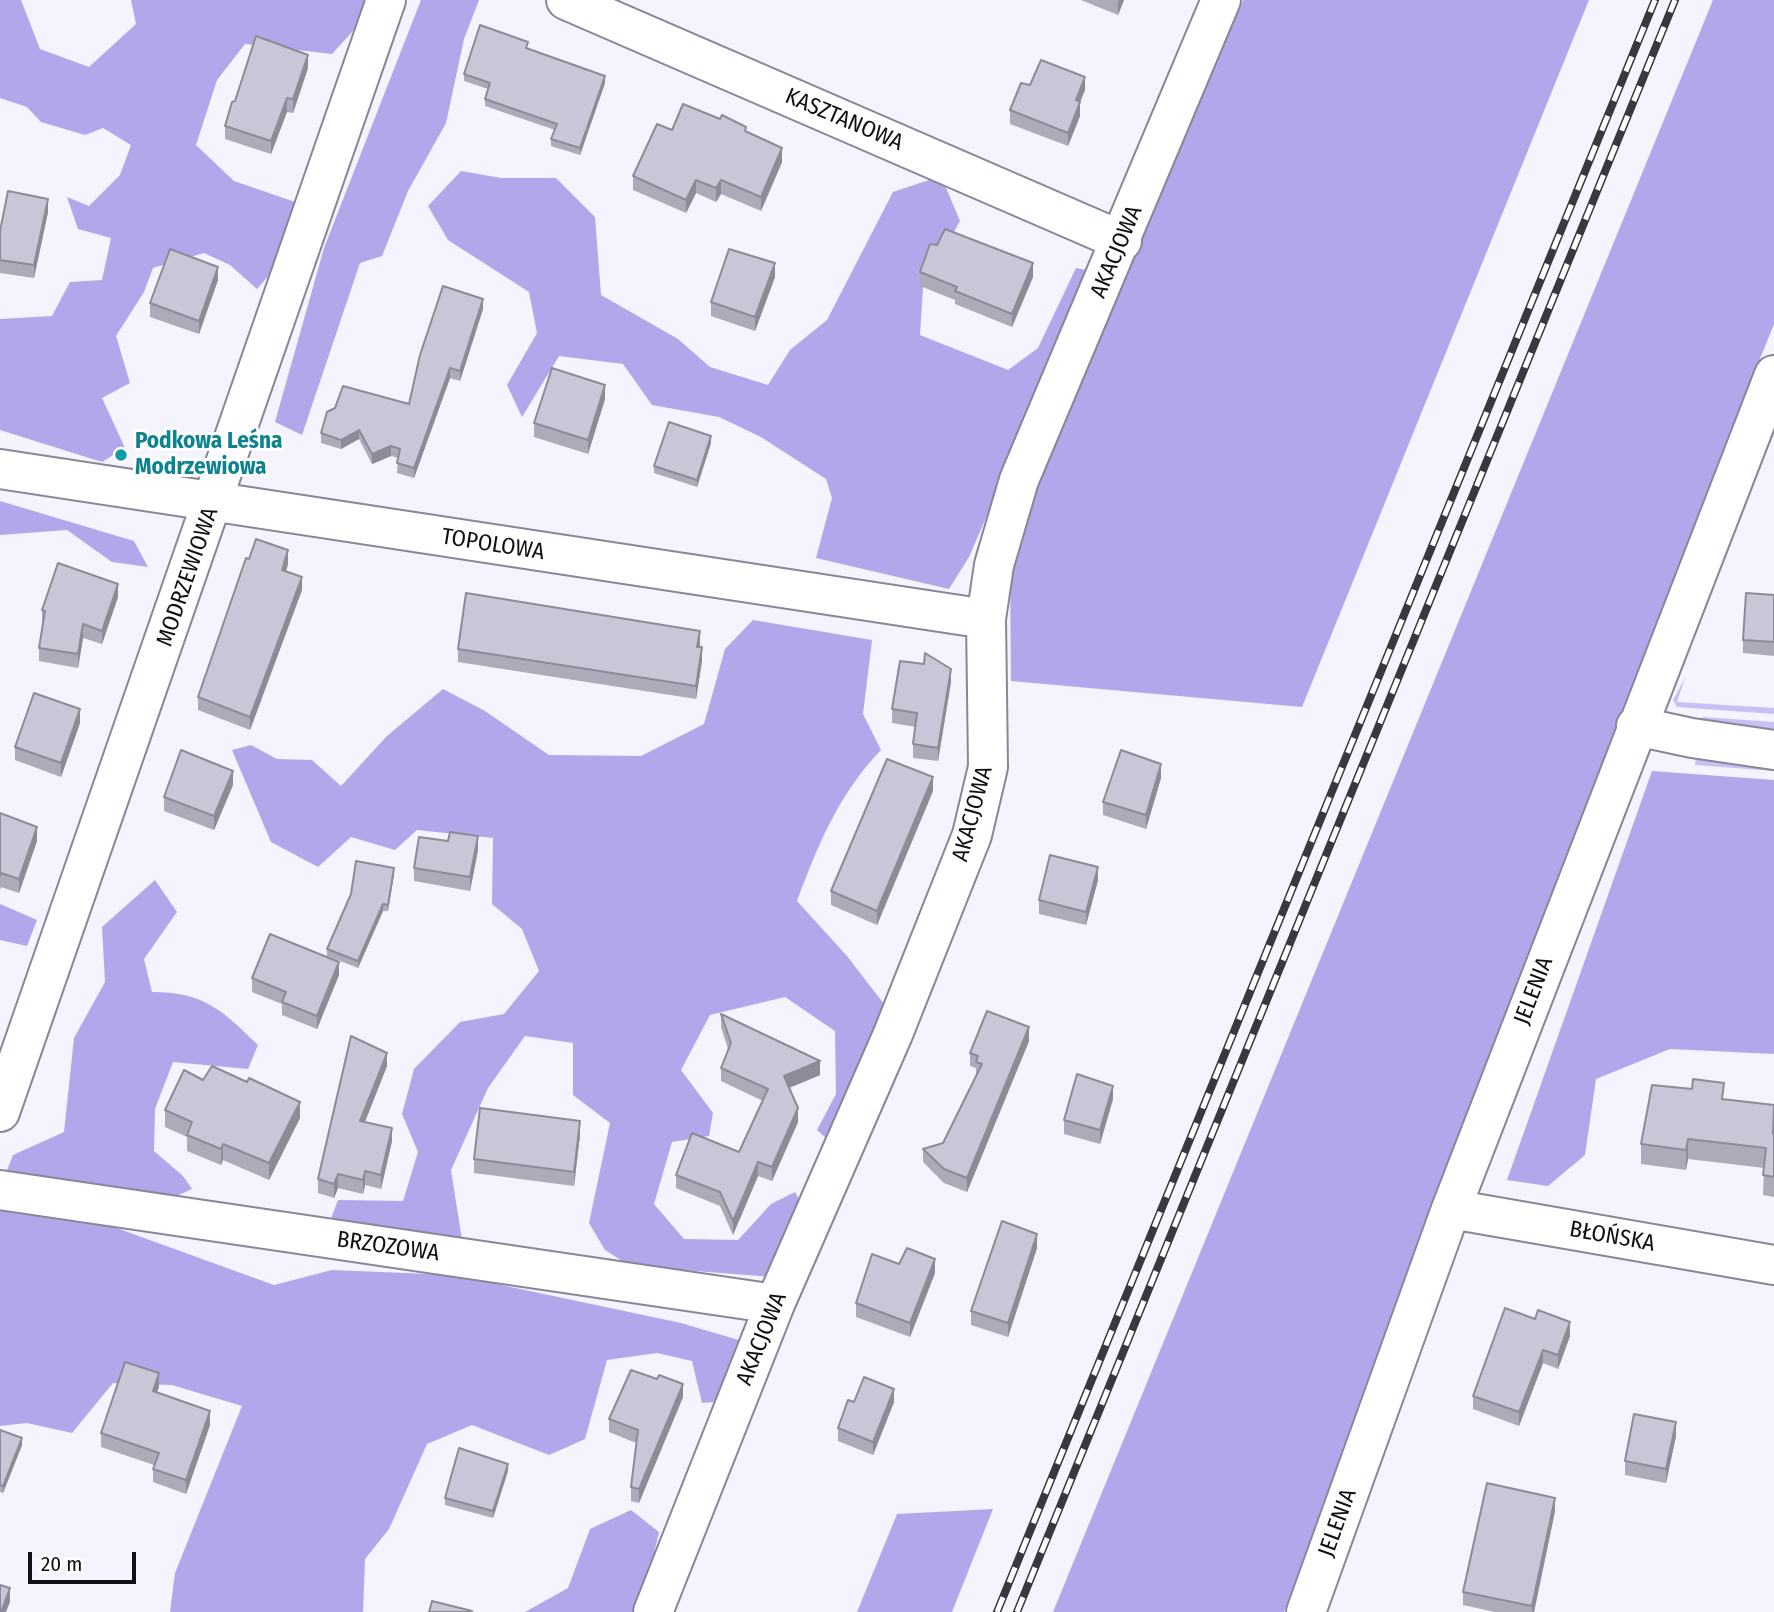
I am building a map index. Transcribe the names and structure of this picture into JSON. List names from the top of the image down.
{
  "streets": {
    "street": [
      "KASZTANOWA",
      "AKACJOWA",
      "TOPOLOWA",
      "MODRZEWIOWA",
      "JELENIA",
      "BŁOŃSKA",
      "BRZOZOWA"
    ]
  },
  "crossings": [
    ["KASZTANOWA", "AKACJOWA"],
    ["AKACJOWA", "TOPOLOWA"],
    ["AKACJOWA", "BRZOZOWA"],
    ["TOPOLOWA", "MODRZEWIOWA"],
    ["JELENIA", "BŁOŃSKA"]
  ],
  "places": ["Podkowa Leśna Modrzewiowa"],
  "scale_bar": "20 m"
}
